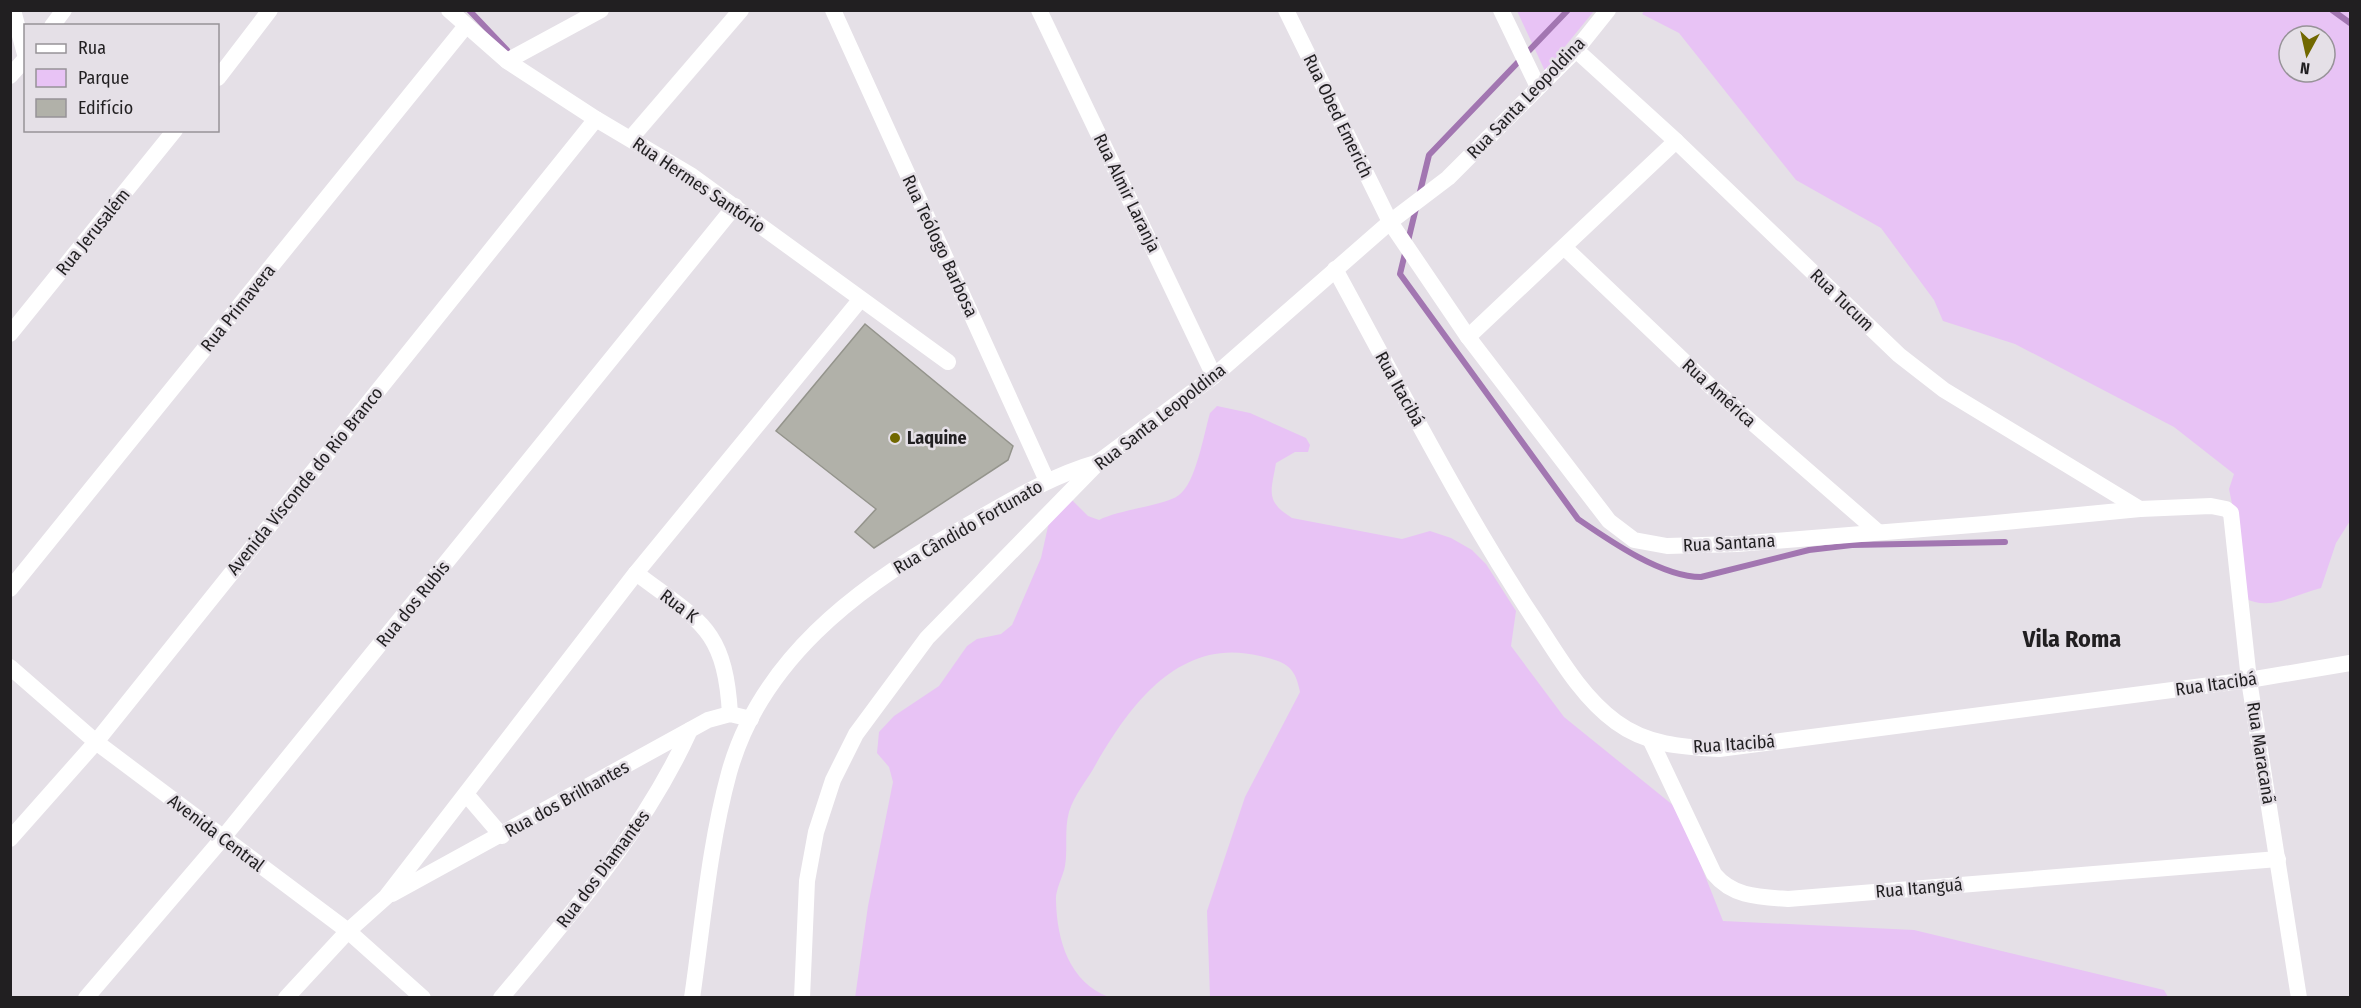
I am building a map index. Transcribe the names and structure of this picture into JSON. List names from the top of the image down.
{
  "streets": {
    "street": [
      "Rua Santa Leopoldina",
      "Rua Obed Emerich",
      "Rua Hermes Santório",
      "Rua Almir Laranja",
      "Rua Jerusalém",
      "Rua Teólogo Barbosa",
      "Rua Tucum",
      "Rua Primavera",
      "Rua Itacibá",
      "Rua América",
      "Avenida Visconde do Rio Branco",
      "Rua Cândido Fortunato",
      "Rua Santana",
      "Rua dos Rubis",
      "Rua K",
      "Rua Maracanã",
      "Rua dos Brilhantes",
      "Avenida Central",
      "Rua dos Diamantes",
      "Rua Itanguá"
    ]
  },
  "crossings": [
    ["Rua Santa Leopoldina", "Rua Obed Emerich"],
    ["Rua Santa Leopoldina", "Rua Almir Laranja"],
    ["Rua Santa Leopoldina", "Rua Tucum"],
    ["Rua Santa Leopoldina", "Rua Itacibá"],
    ["Rua Santa Leopoldina", "Rua Cândido Fortunato"],
    ["Rua Santa Leopoldina", "Rua Santana"],
    ["Rua Obed Emerich", "Rua Santana"],
    ["Rua Hermes Santório", "Rua Primavera"],
    ["Rua Hermes Santório", "Avenida Visconde do Rio Branco"],
    ["Rua Hermes Santório", "Rua dos Rubis"],
    ["Rua Teólogo Barbosa", "Rua Cândido Fortunato"],
    ["Rua Tucum", "Rua Santana"],
    ["Rua Itacibá", "Rua Maracanã"],
    ["Rua Itacibá", "Rua Itanguá"],
    ["Rua América", "Rua Santana"],
    ["Avenida Visconde do Rio Branco", "Avenida Central"],
    ["Rua Santana", "Rua Maracanã"],
    ["Rua dos Rubis", "Avenida Central"],
    ["Rua K", "Rua dos Brilhantes"],
    ["Rua Maracanã", "Rua Itanguá"],
    ["Rua dos Brilhantes", "Rua dos Diamantes"]
  ],
  "districts": ["Vila Roma"],
  "places": ["Laquine"],
  "legend": ["Rua", "Parque", "Edifício"],
  "north": "bottom"
}
